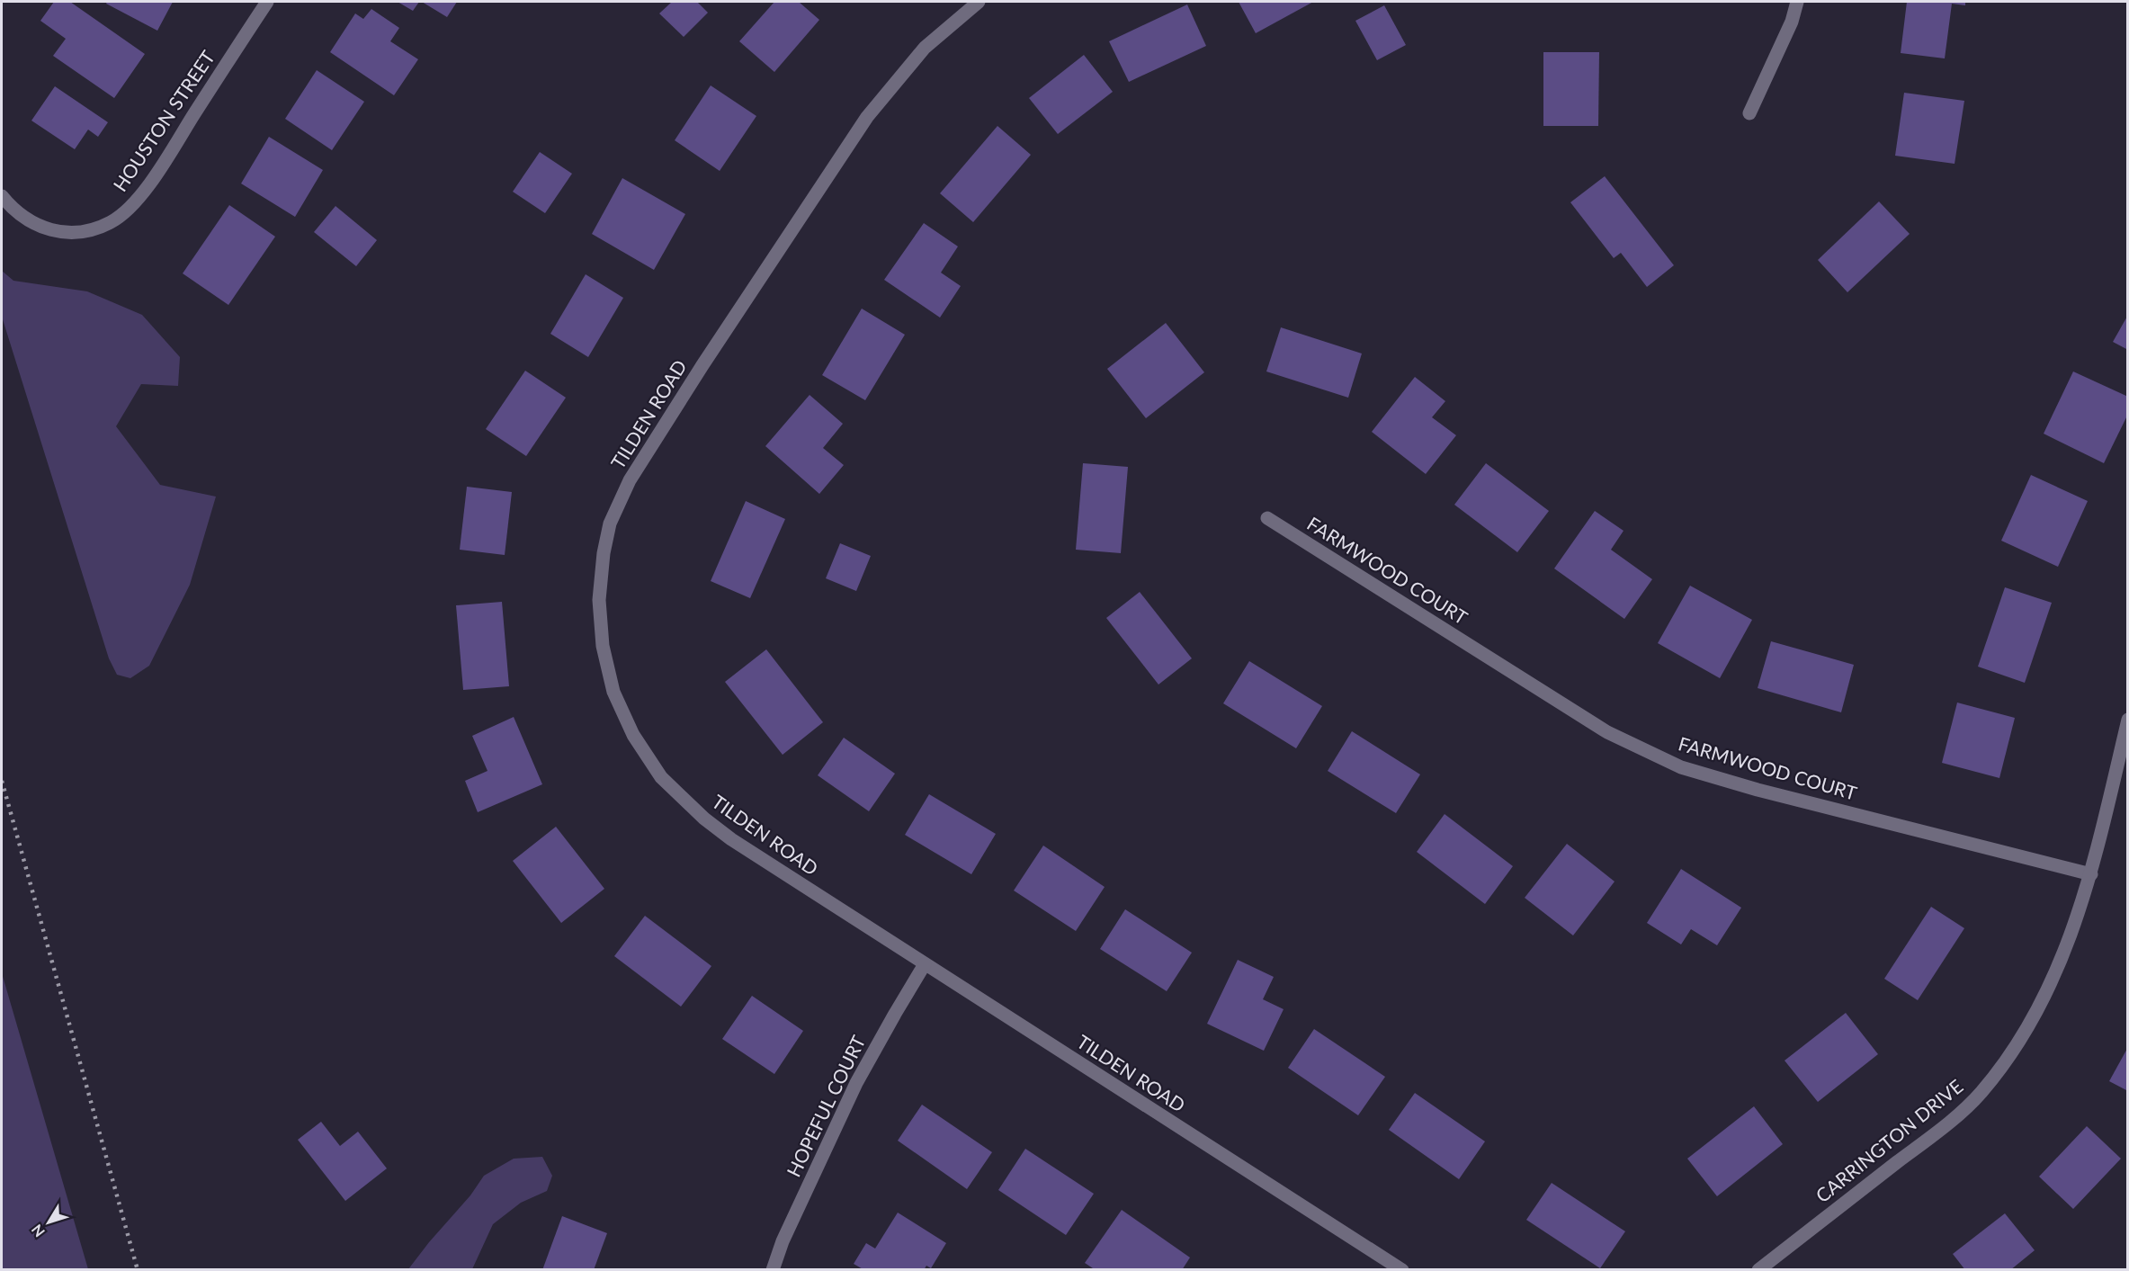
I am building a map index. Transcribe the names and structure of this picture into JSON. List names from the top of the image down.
{
  "streets": {
    "street": [
      "HOUSTON STREET",
      "TILDEN ROAD",
      "FARMWOOD COURT",
      "HOPEFUL COURT",
      "CARRINGTON DRIVE"
    ]
  },
  "crossings": [
    ["TILDEN ROAD", "HOPEFUL COURT"],
    ["FARMWOOD COURT", "CARRINGTON DRIVE"]
  ],
  "north": "bottom left"
}
